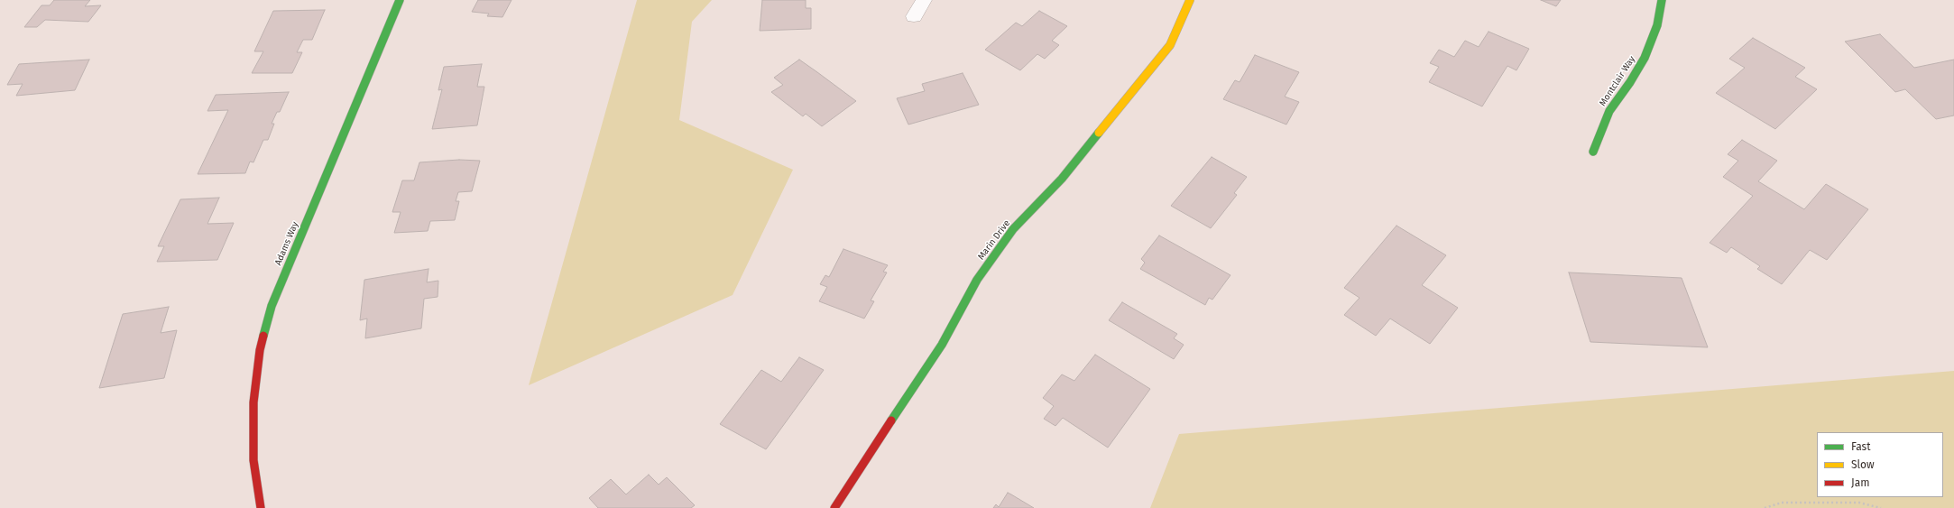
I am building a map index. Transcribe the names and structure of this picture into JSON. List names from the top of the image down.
{
  "streets": {
    "street": ["Montclair Way", "Marin Drive", "Adams Way"]
  },
  "legend": ["Fast", "Slow", "Jam"]
}
